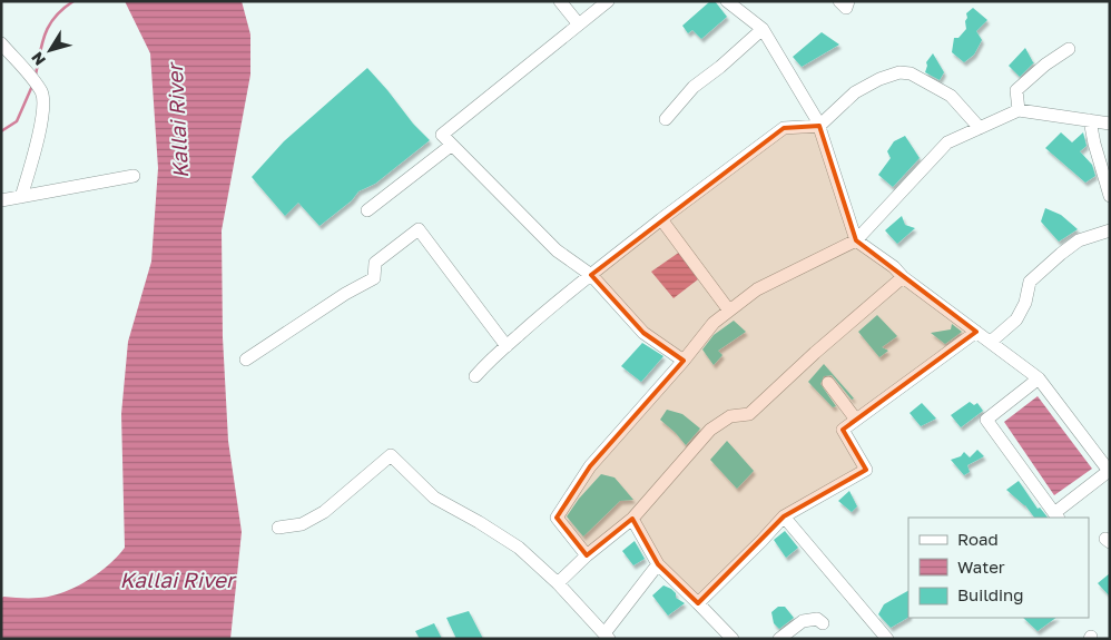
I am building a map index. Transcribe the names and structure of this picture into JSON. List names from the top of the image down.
{
  "water": ["Kallai River"],
  "legend": ["Road", "Water", "Building"],
  "north": "bottom left"
}
